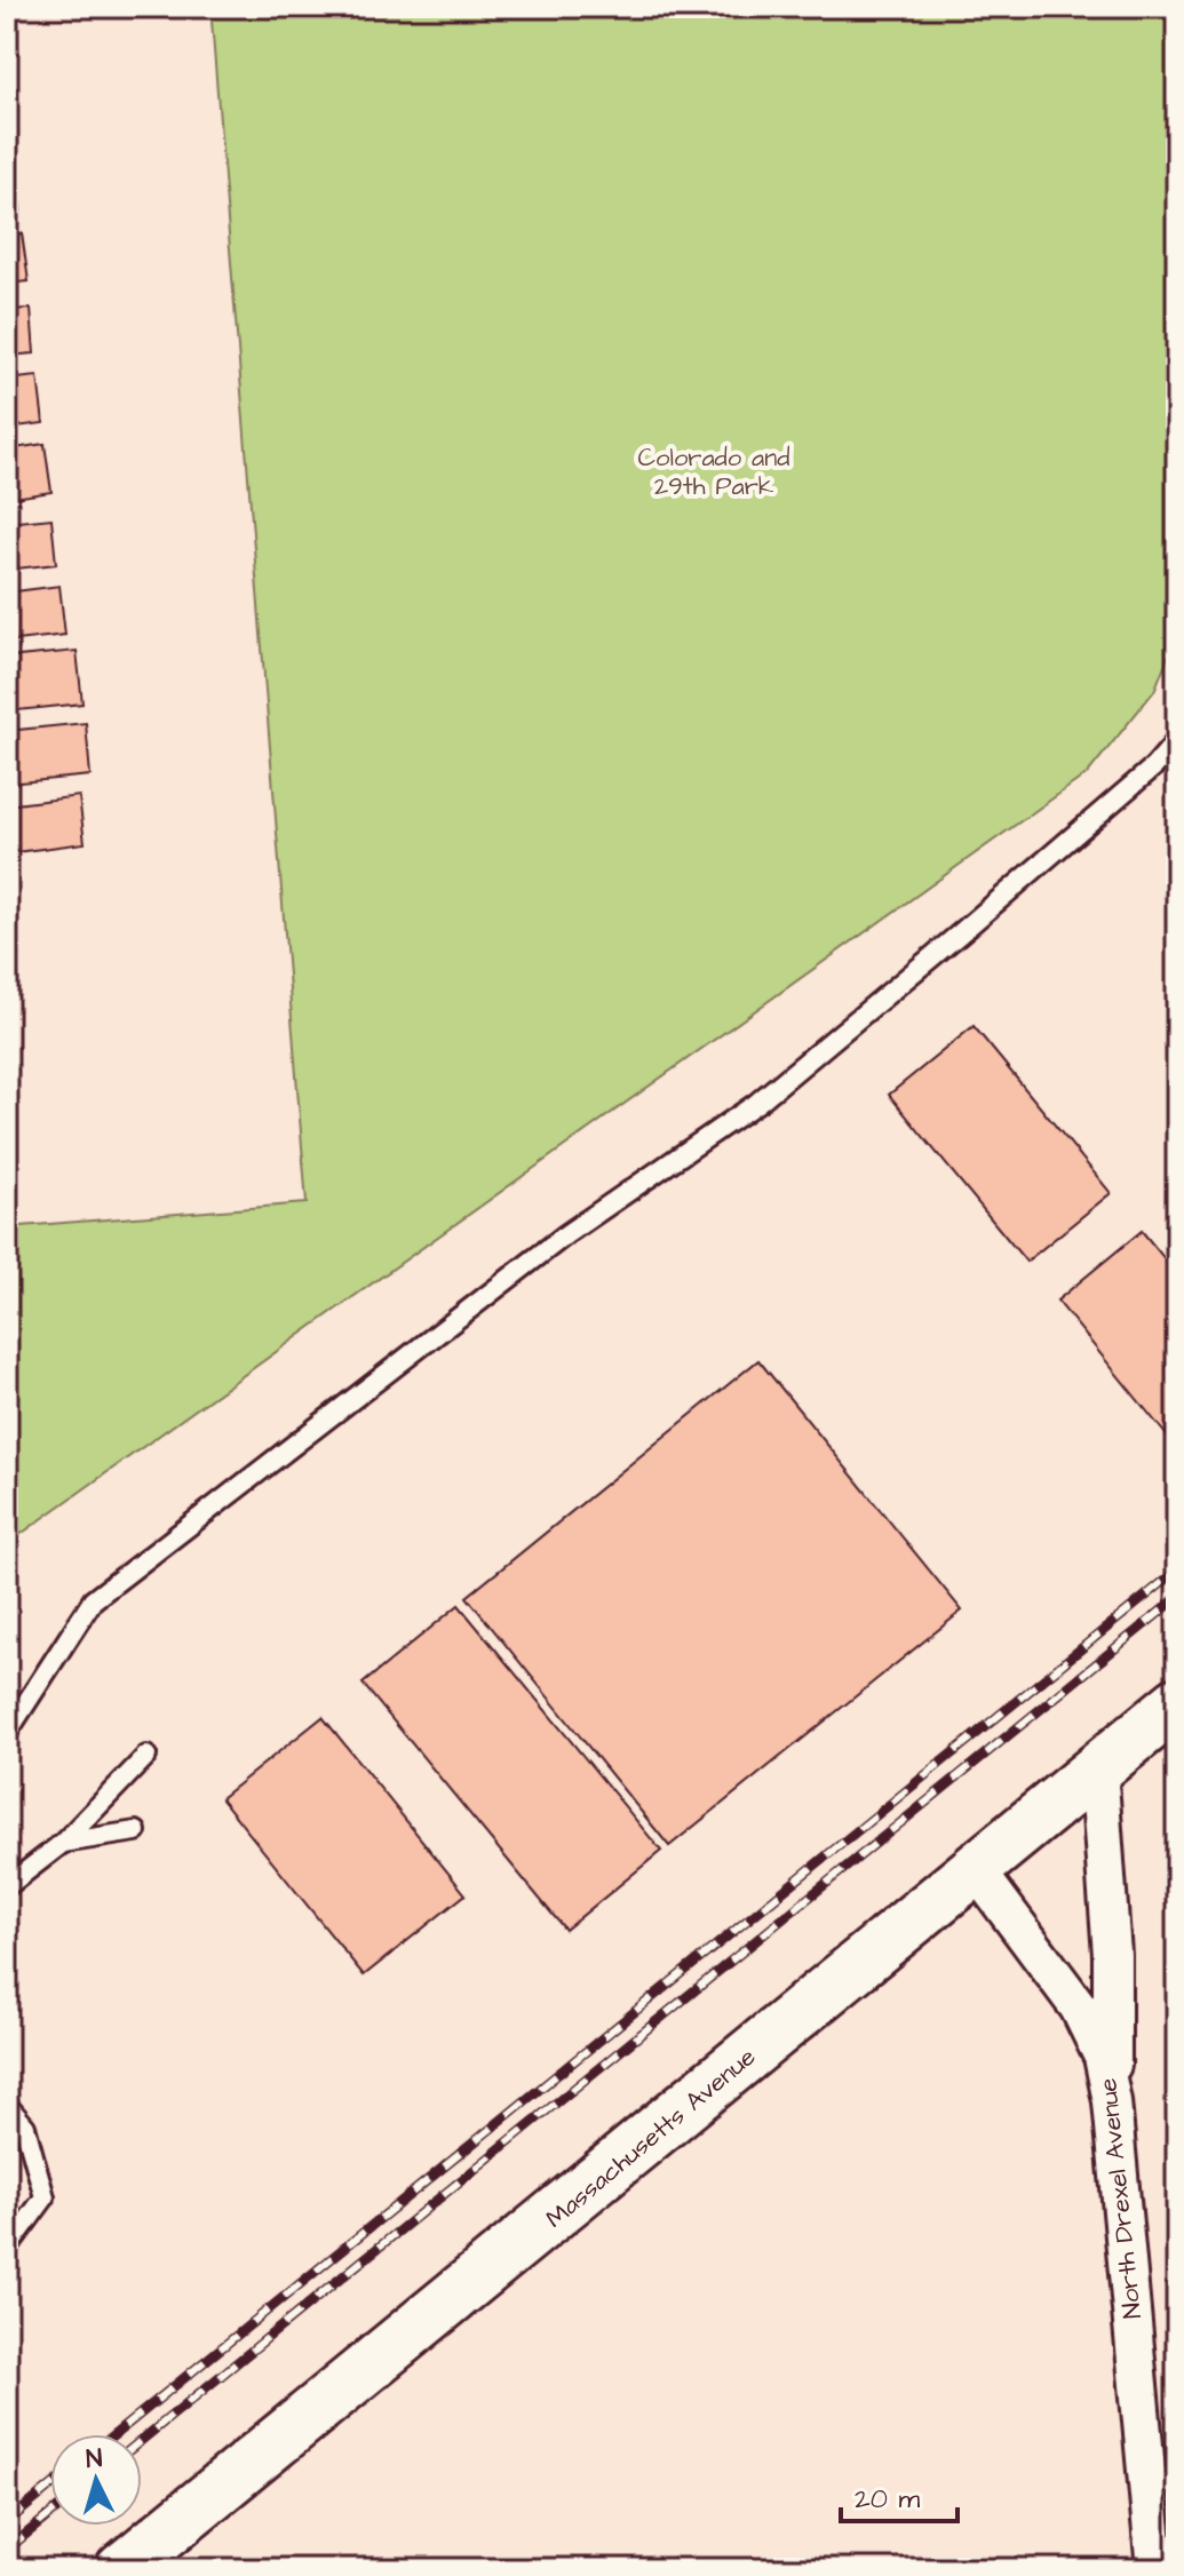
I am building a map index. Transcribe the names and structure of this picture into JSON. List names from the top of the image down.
{
  "streets": {
    "main road": ["Massachusetts Avenue"],
    "street": ["North Drexel Avenue"]
  },
  "crossings": [
    ["Massachusetts Avenue", "North Drexel Avenue"]
  ],
  "parks": ["Colorado and 29th Park"],
  "scale_bar": "20 m",
  "north": "top"
}
